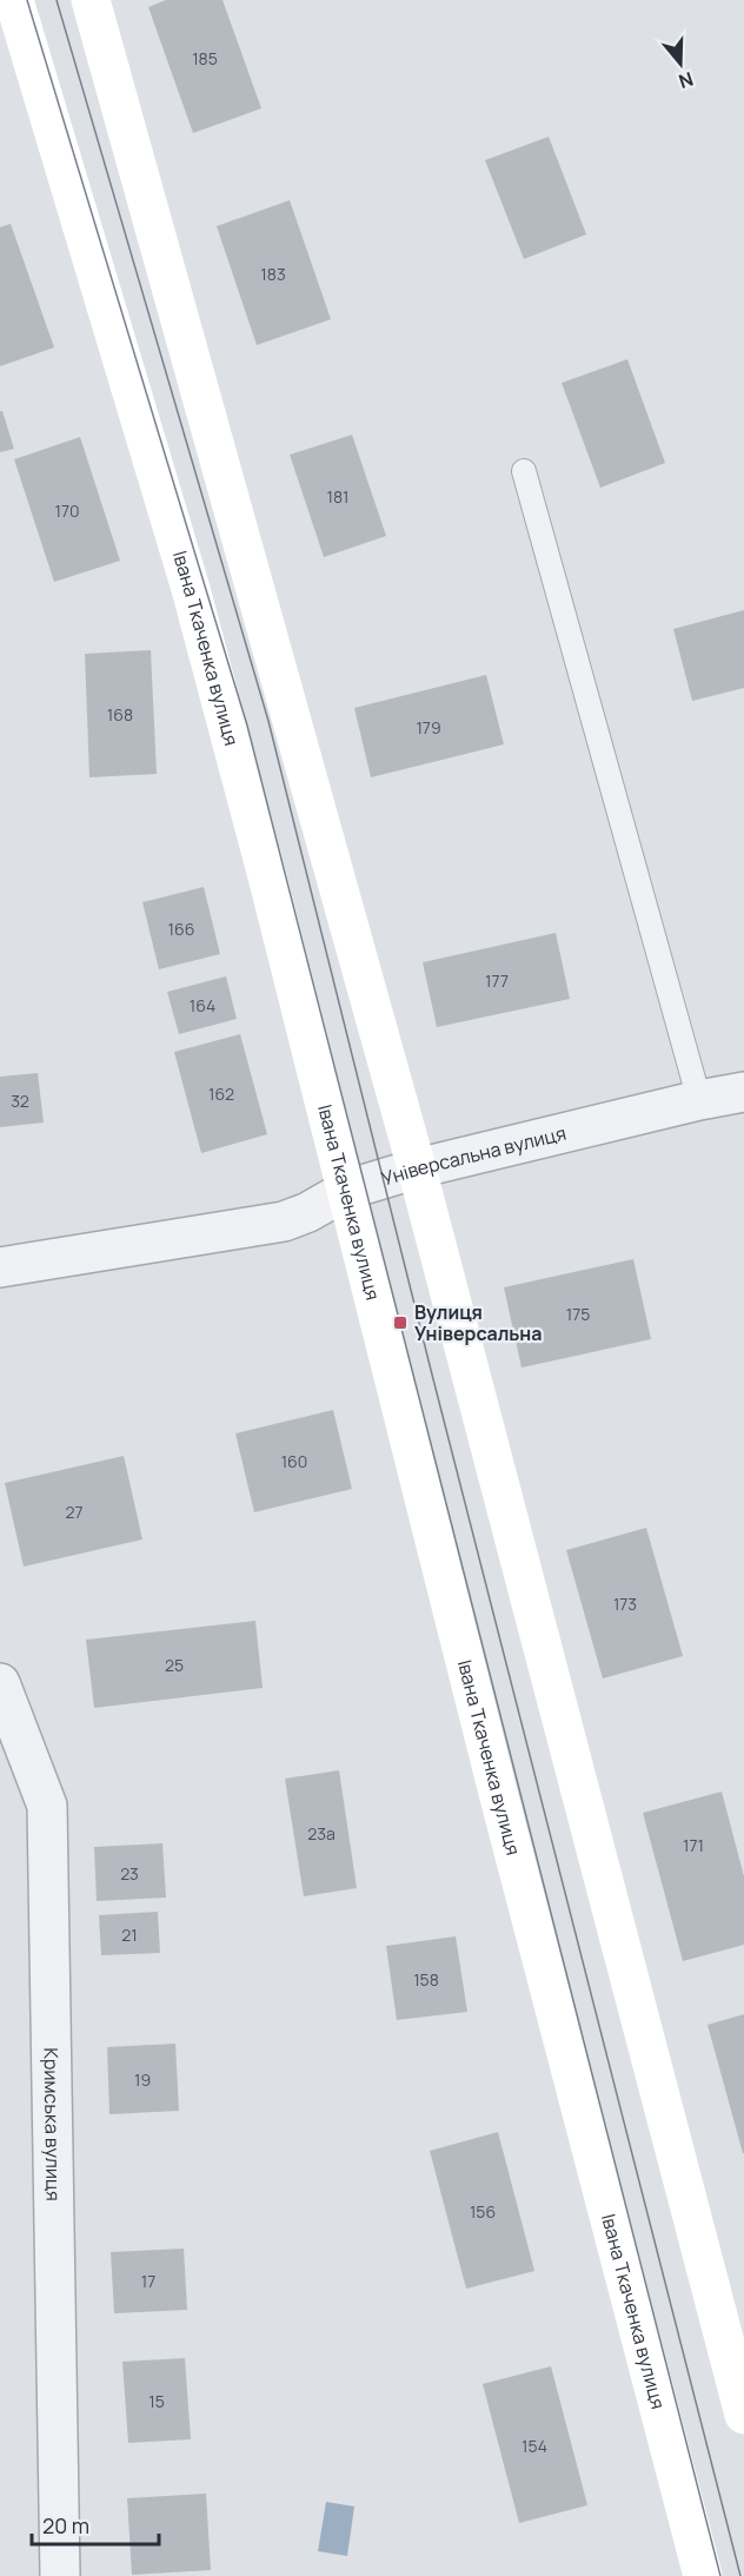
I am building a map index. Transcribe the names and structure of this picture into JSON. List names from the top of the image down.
{
  "streets": {
    "main road": ["Івана Ткаченка вулиця"],
    "street": ["Універсальна вулиця", "Кримська вулиця"]
  },
  "crossings": [
    ["Івана Ткаченка вулиця", "Універсальна вулиця"]
  ],
  "places": {
    "transit": ["Вулиця Універсальна"]
  },
  "house_numbers": [
    "185",
    "183",
    "181",
    "170",
    "168",
    "179",
    "166",
    "177",
    "164",
    "162",
    "32",
    "175",
    "160",
    "27",
    "173",
    "25",
    "23а",
    "171",
    "23",
    "21",
    "158",
    "19",
    "156",
    "17",
    "15",
    "154"
  ],
  "scale_bar": "20 m",
  "north": "bottom"
}
